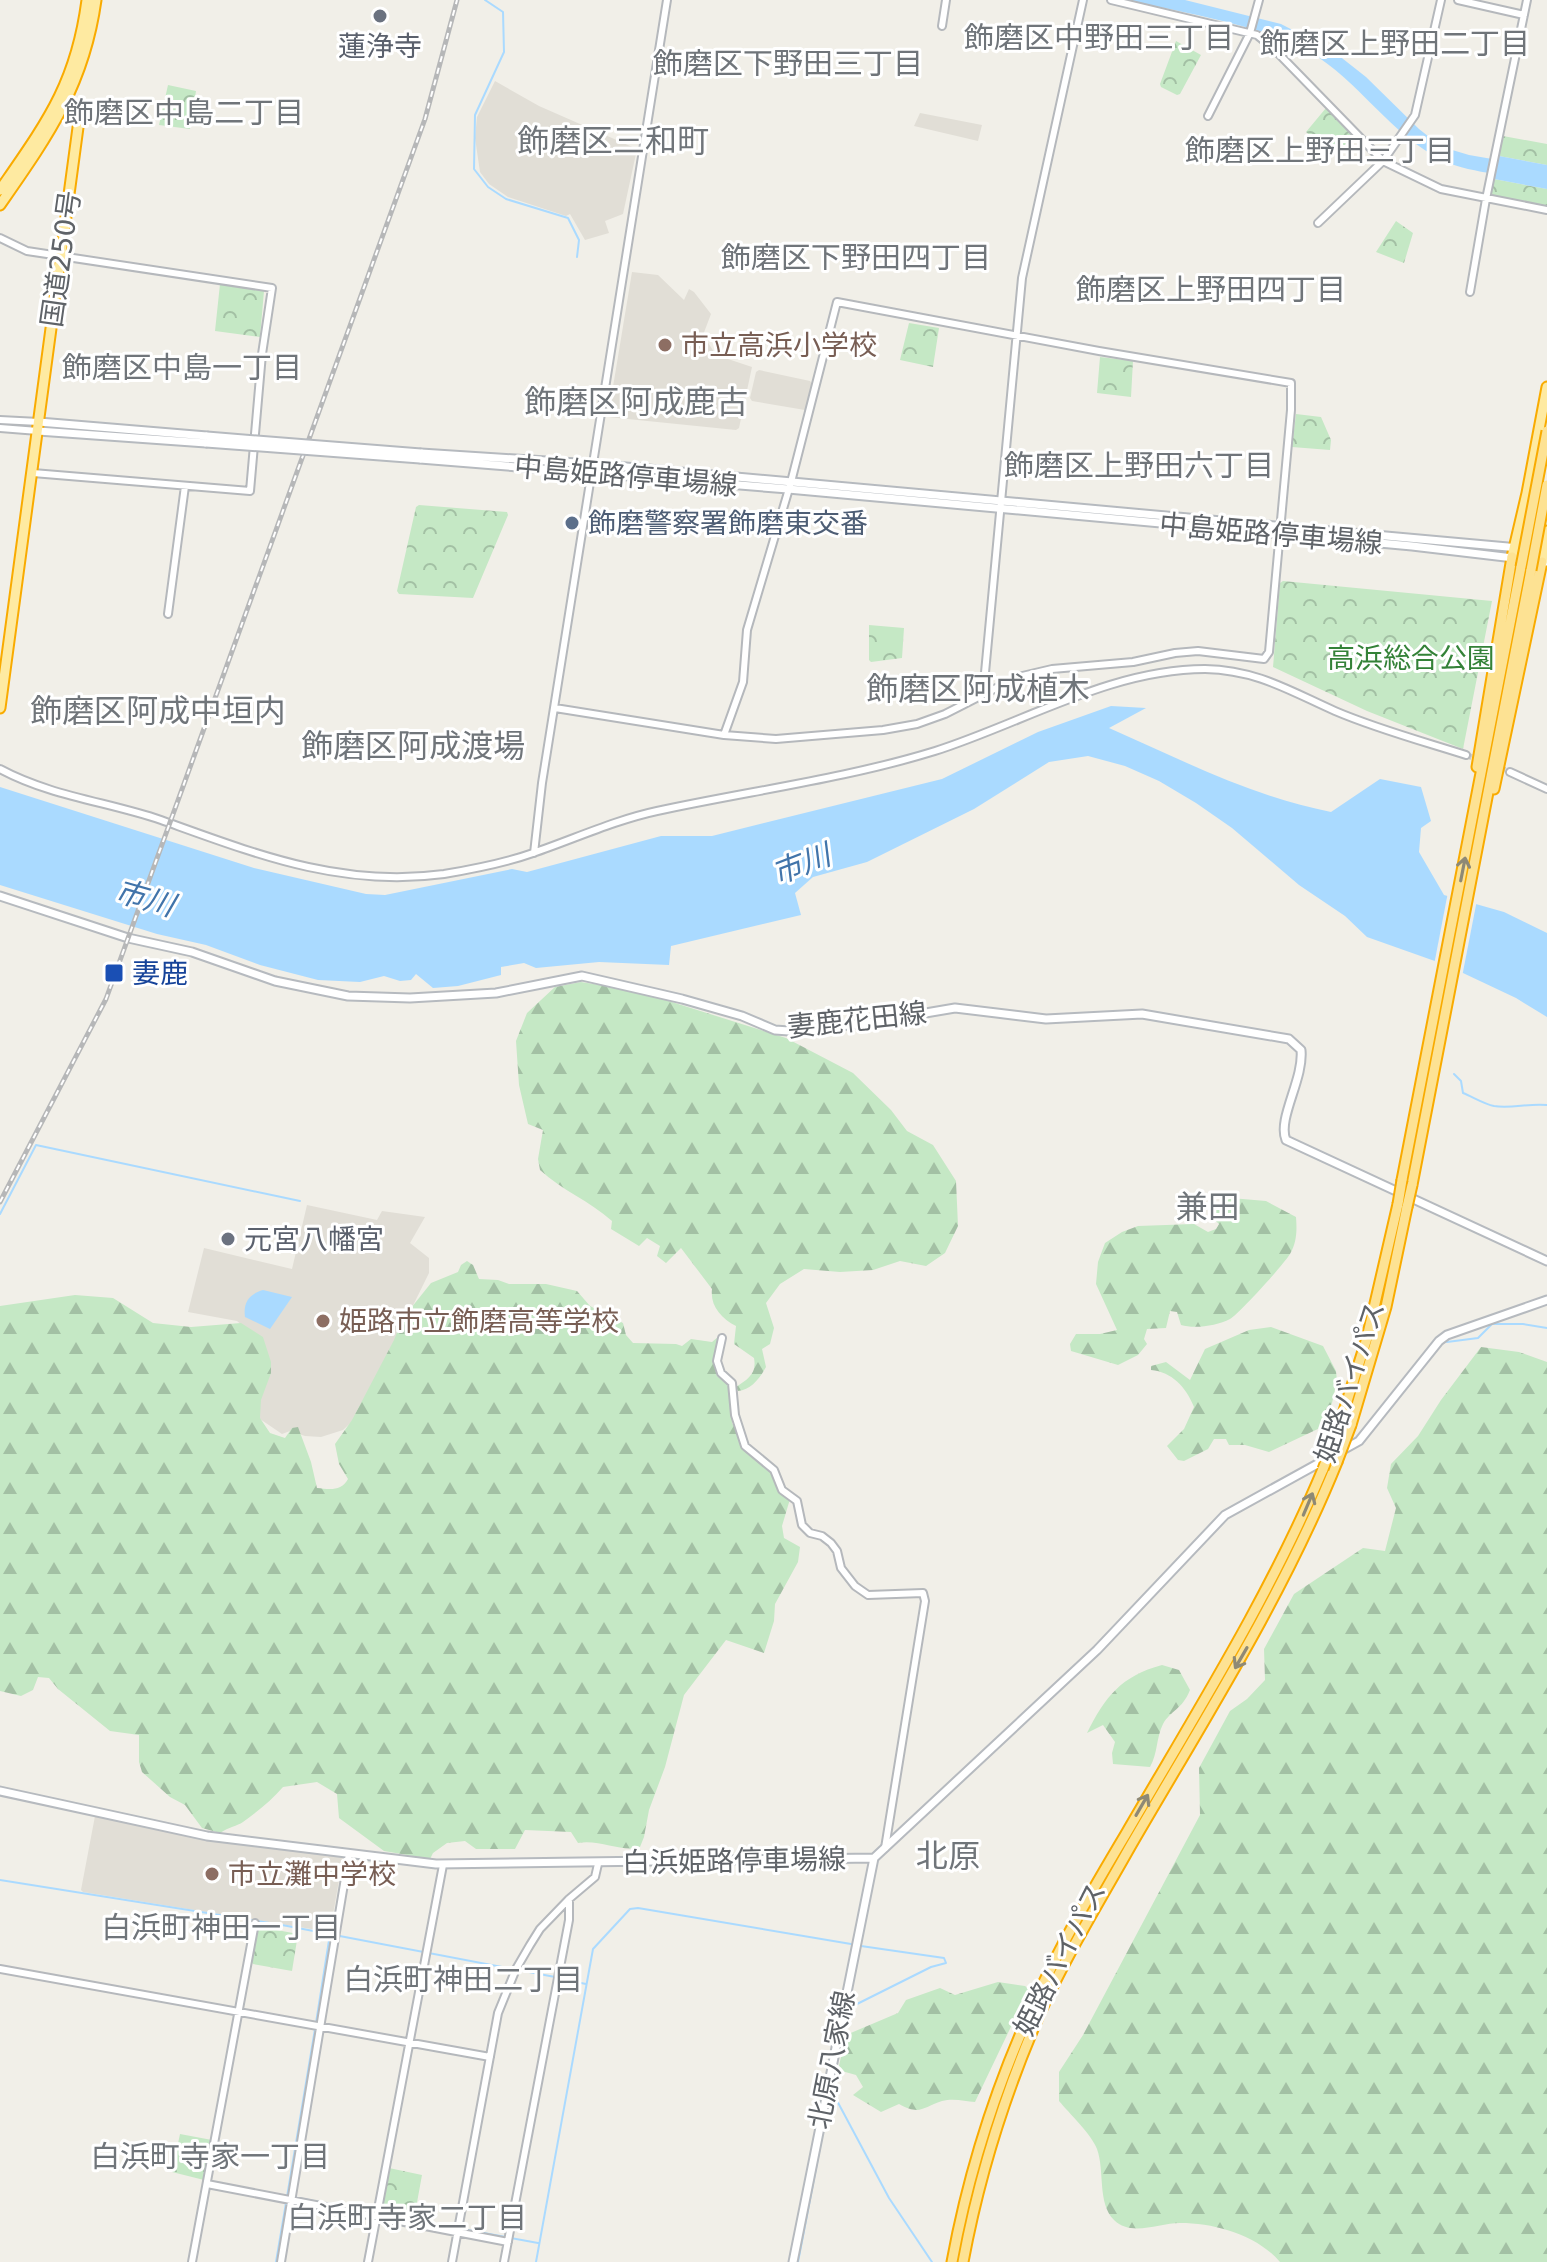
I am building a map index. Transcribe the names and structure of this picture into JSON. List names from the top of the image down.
{
  "streets": {
    "highway": ["国道250号", "姫路バイパス"],
    "main road": [
      "中島姫路停車場線",
      "妻鹿花田線",
      "白浜姫路停車場線",
      "北原八家線"
    ]
  },
  "crossings": [
    ["国道250号", "中島姫路停車場線"],
    ["白浜姫路停車場線", "北原八家線"]
  ],
  "districts": [
    "飾磨区中野田三丁目",
    "飾磨区上野田二丁目",
    "飾磨区下野田三丁目",
    "飾磨区中島二丁目",
    "飾磨区三和町",
    "飾磨区上野田三丁目",
    "飾磨区下野田四丁目",
    "飾磨区上野田四丁目",
    "飾磨区中島一丁目",
    "飾磨区阿成鹿古",
    "飾磨区上野田六丁目",
    "飾磨区阿成植木",
    "飾磨区阿成中垣内",
    "飾磨区阿成渡場",
    "兼田",
    "北原",
    "白浜町神田一丁目",
    "白浜町神田二丁目",
    "白浜町寺家一丁目",
    "白浜町寺家二丁目"
  ],
  "water": ["市川"],
  "parks": ["高浜総合公園"],
  "places": {
    "other": [
      "蓮浄寺",
      "市立高浜小学校",
      "飾磨警察署飾磨東交番",
      "元宮八幡宮",
      "姫路市立飾磨高等学校",
      "市立灘中学校"
    ],
    "transit": ["妻鹿"]
  }
}
